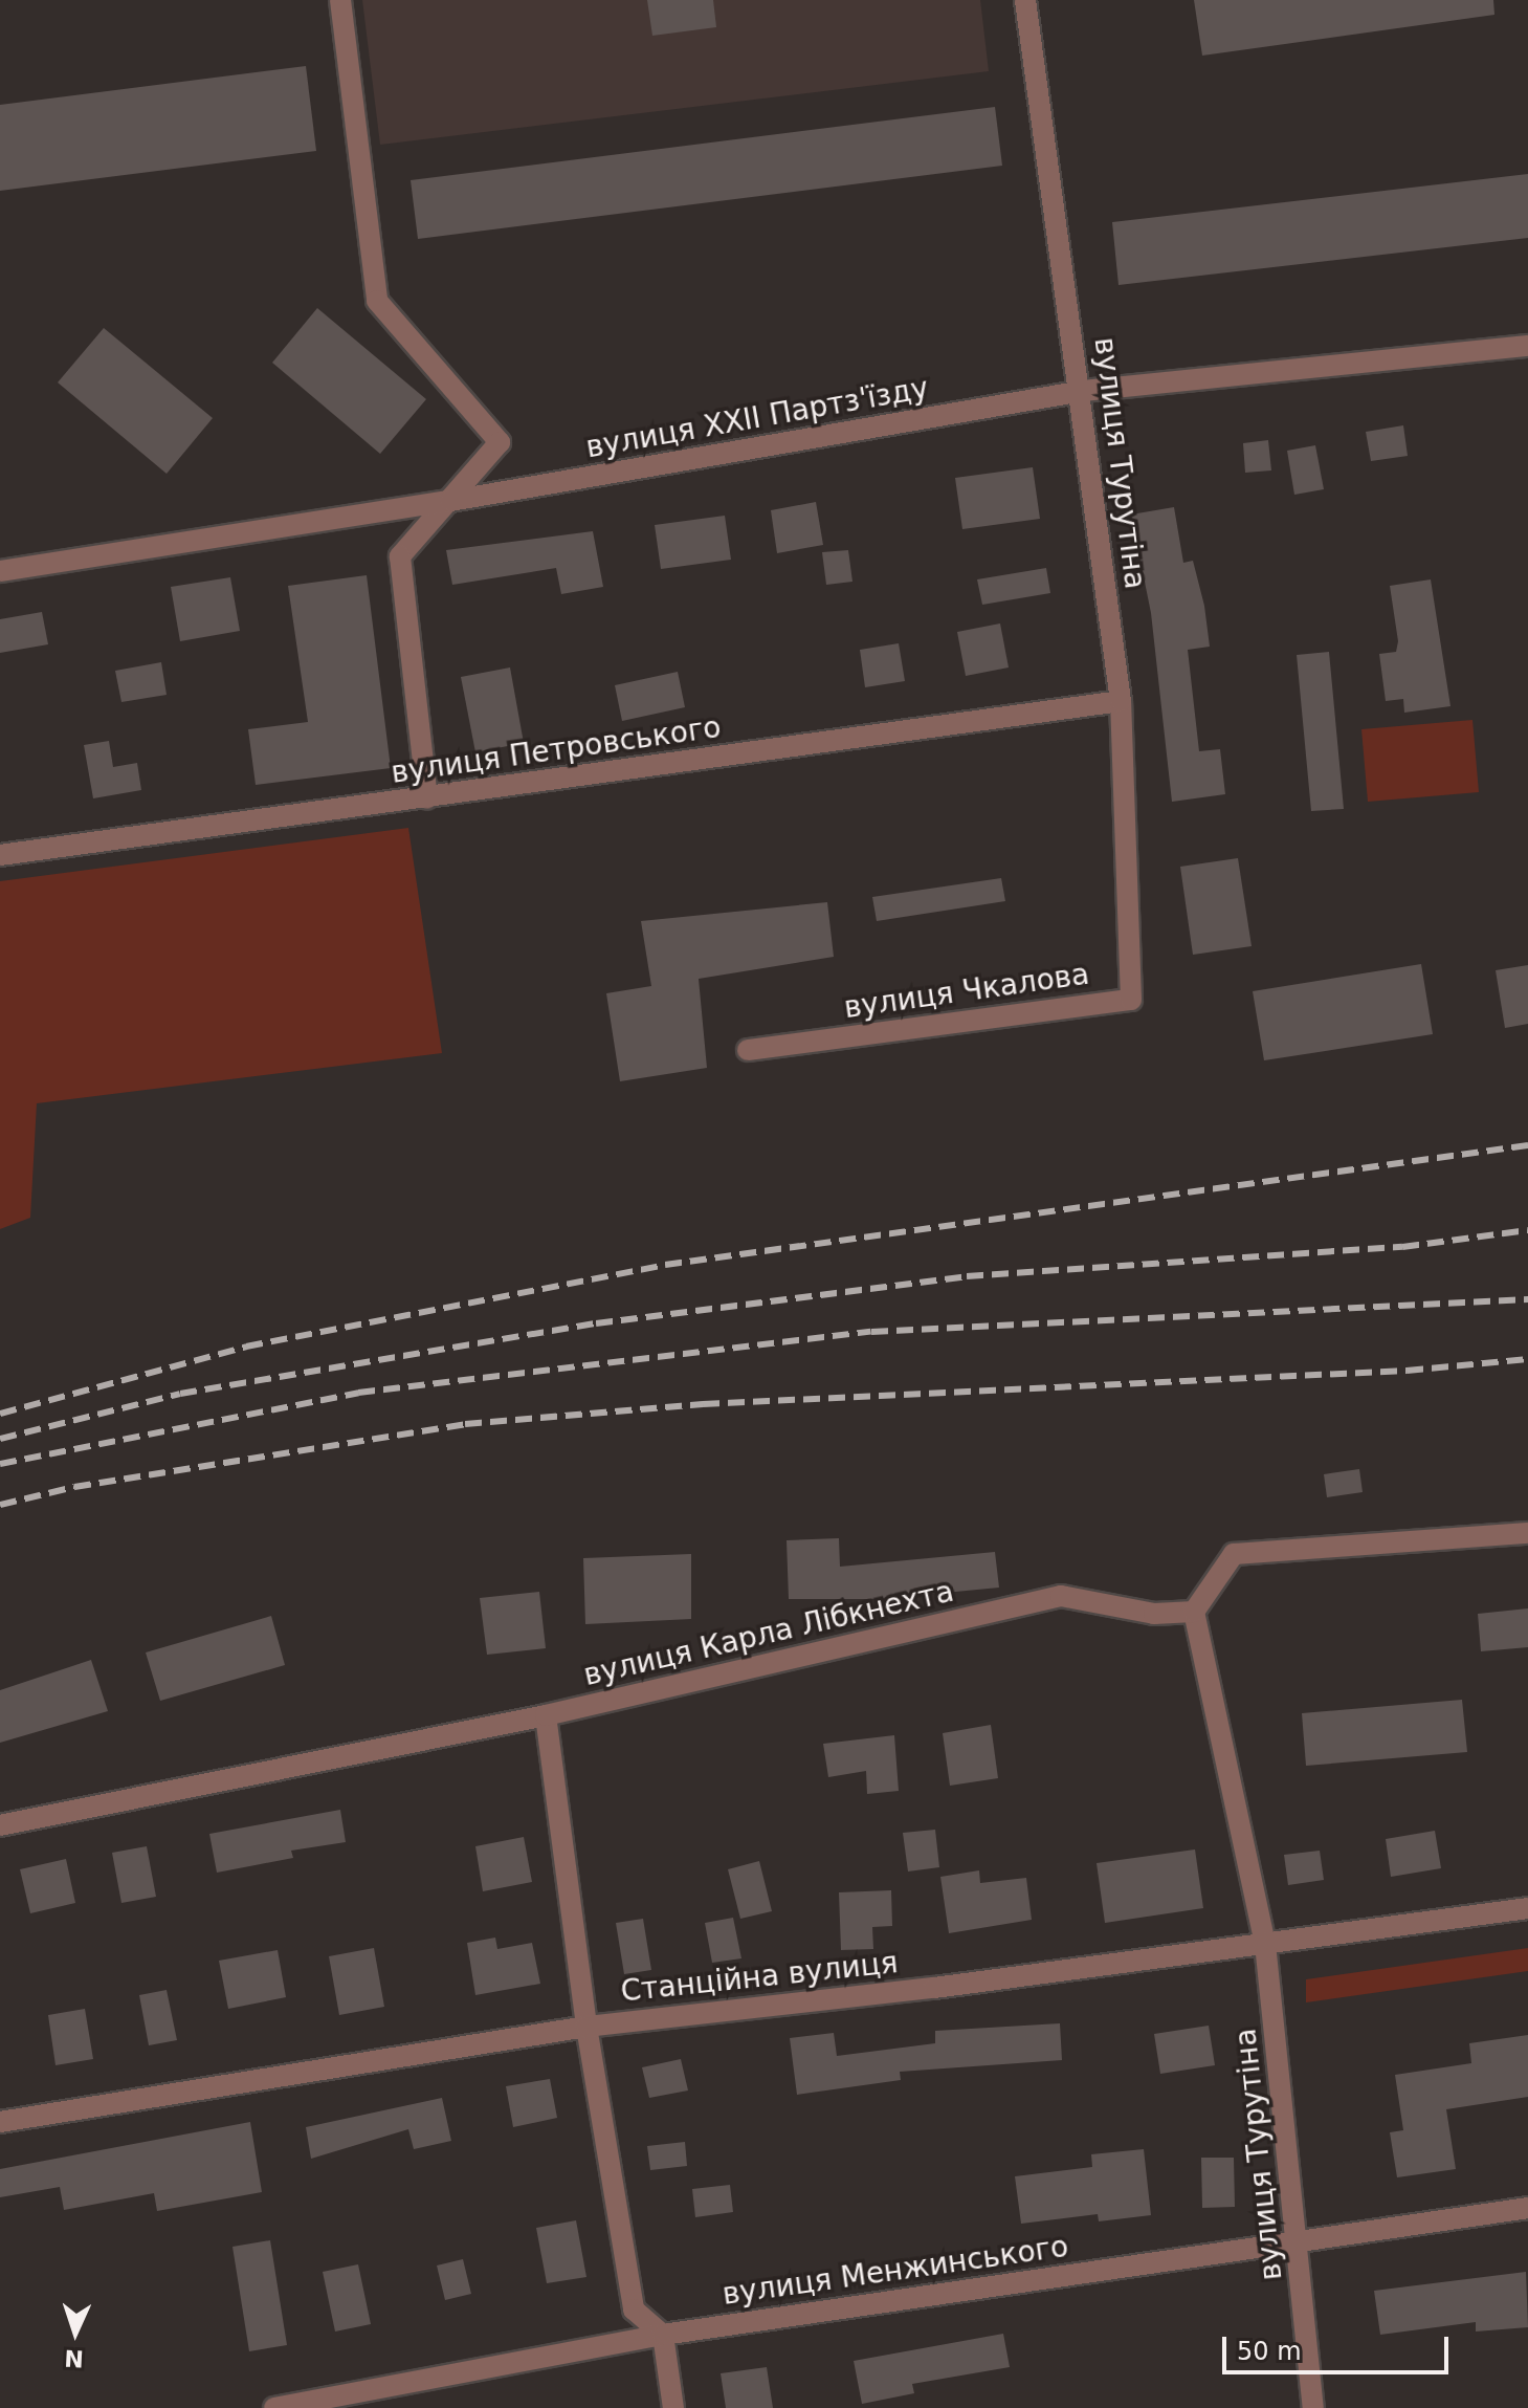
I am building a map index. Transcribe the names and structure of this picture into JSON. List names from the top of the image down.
{
  "streets": {
    "street": [
      "вулиця XXII Партз'їзду",
      "вулиця Турутіна",
      "вулиця Петровського",
      "вулиця Чкалова",
      "вулиця Карла Лібкнехта",
      "Станційна вулиця",
      "вулиця Менжинського"
    ]
  },
  "crossings": [
    ["вулиця XXII Партз'їзду", "вулиця Турутіна"],
    ["вулиця Турутіна", "вулиця Петровського"],
    ["вулиця Турутіна", "вулиця Чкалова"],
    ["вулиця Турутіна", "вулиця Карла Лібкнехта"],
    ["вулиця Турутіна", "Станційна вулиця"],
    ["вулиця Турутіна", "вулиця Менжинського"]
  ],
  "scale_bar": "50 m",
  "north": "bottom"
}
